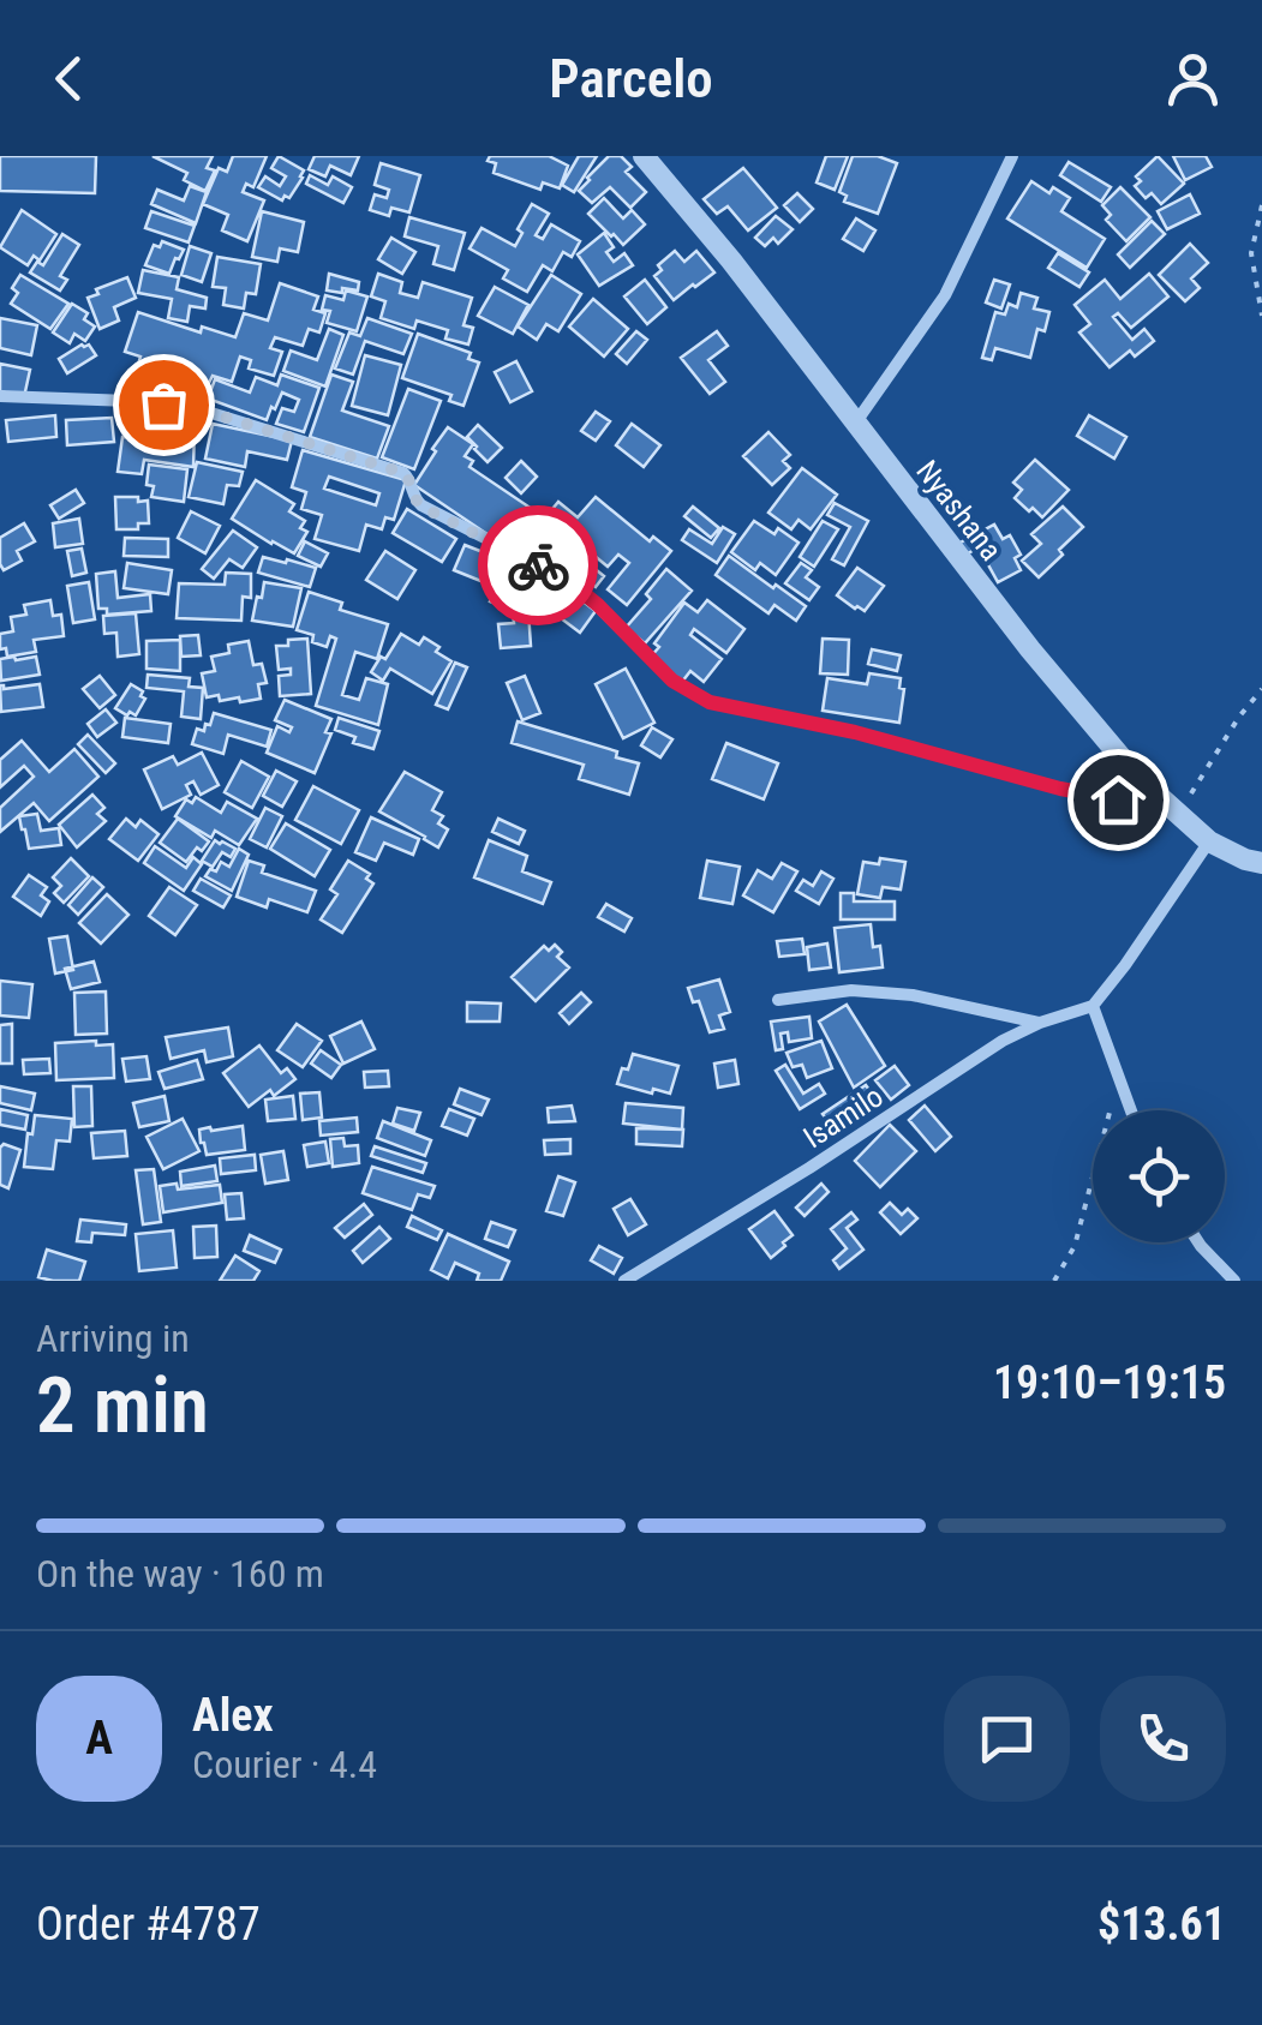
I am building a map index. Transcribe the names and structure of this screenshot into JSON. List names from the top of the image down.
{
  "streets": {
    "street": ["Nyashana", "Isamilo"]
  },
  "page": {
    "header": "Parcelo",
    "heading": ["2 min", "Arriving in", "19:10–19:15"],
    "panel": [
      "Alex",
      "Courier · 4.4",
      "Order #4787",
      "$13.61"
    ],
    "bar": "On the way · 160 m",
    "round": "A"
  }
}
